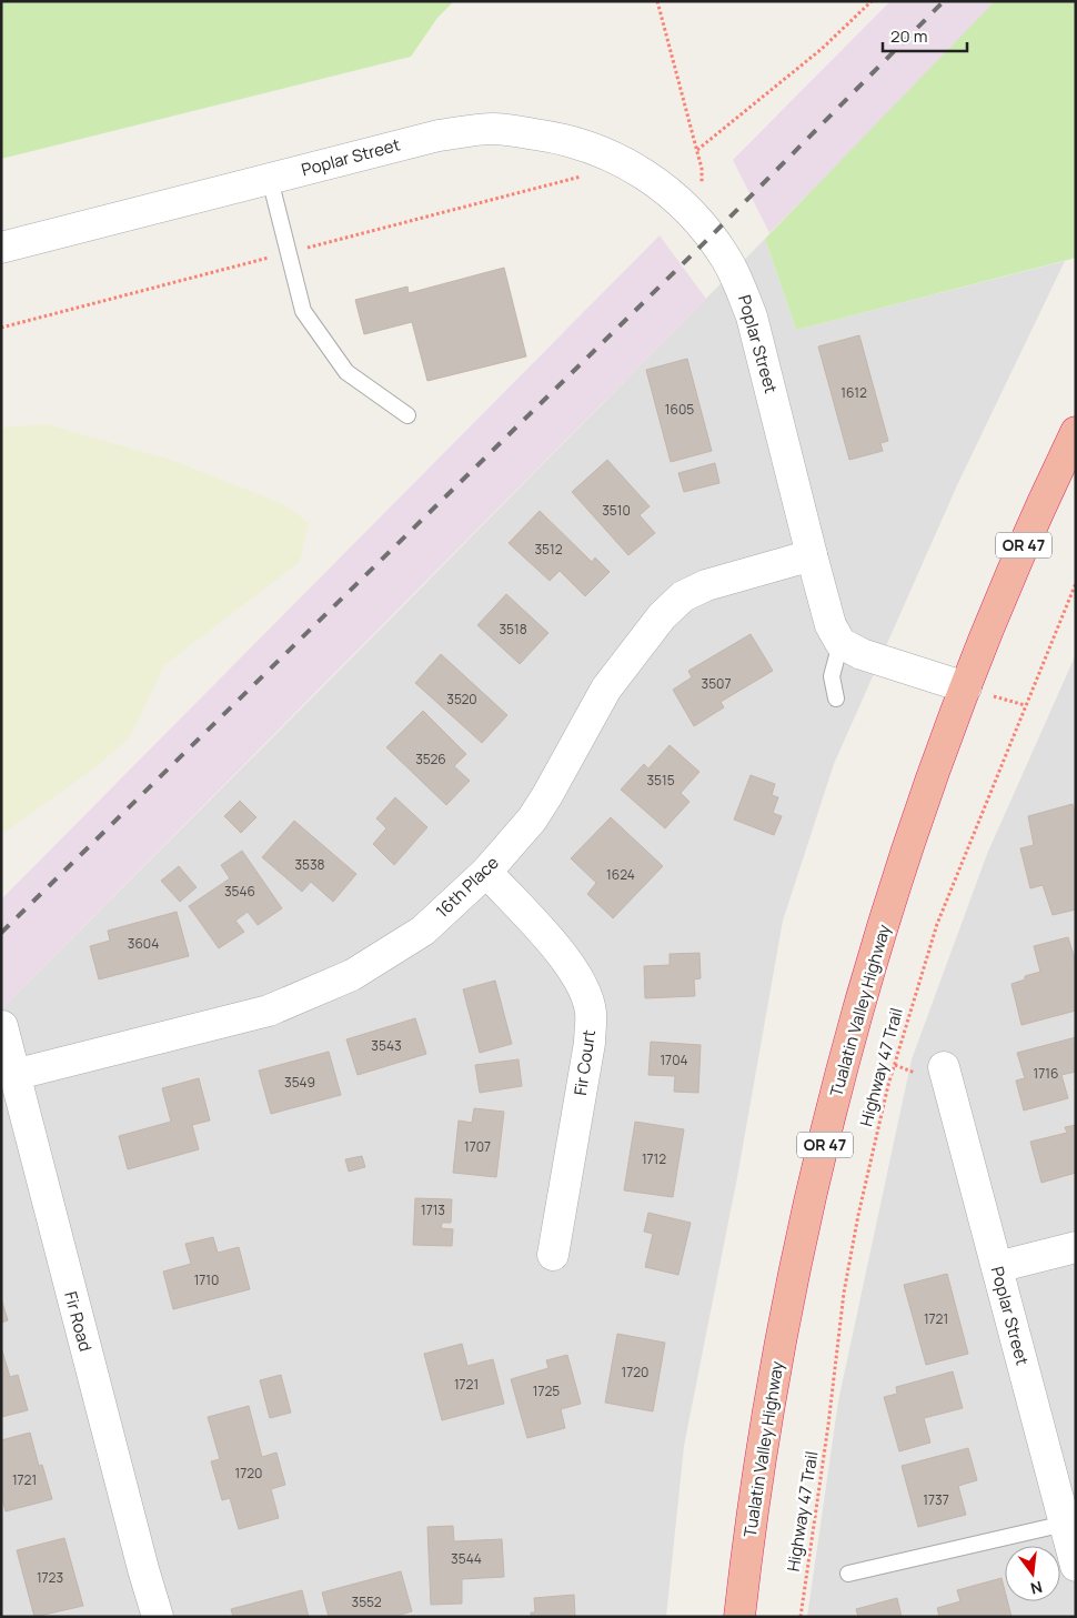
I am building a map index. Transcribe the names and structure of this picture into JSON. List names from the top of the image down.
{
  "streets": {
    "highway": ["OR 47", "Tualatin Valley Highway"],
    "street": [
      "Poplar Street",
      "16th Place",
      "Fir Court",
      "Fir Road"
    ],
    "path": ["Highway 47 Trail"]
  },
  "crossings": [
    ["Poplar Street", "16th Place"],
    ["16th Place", "Fir Court"],
    ["16th Place", "Fir Road"]
  ],
  "house_numbers": [
    "1612",
    "1605",
    "3510",
    "3512",
    "3518",
    "3507",
    "3520",
    "3526",
    "3515",
    "3538",
    "1624",
    "3546",
    "3604",
    "3543",
    "1704",
    "1716",
    "3549",
    "1707",
    "1712",
    "1713",
    "1710",
    "1721",
    "1720",
    "1721",
    "1725",
    "1720",
    "1721",
    "1737",
    "3544",
    "1723",
    "3552"
  ],
  "scale_bar": "20 m",
  "north": "bottom"
}
